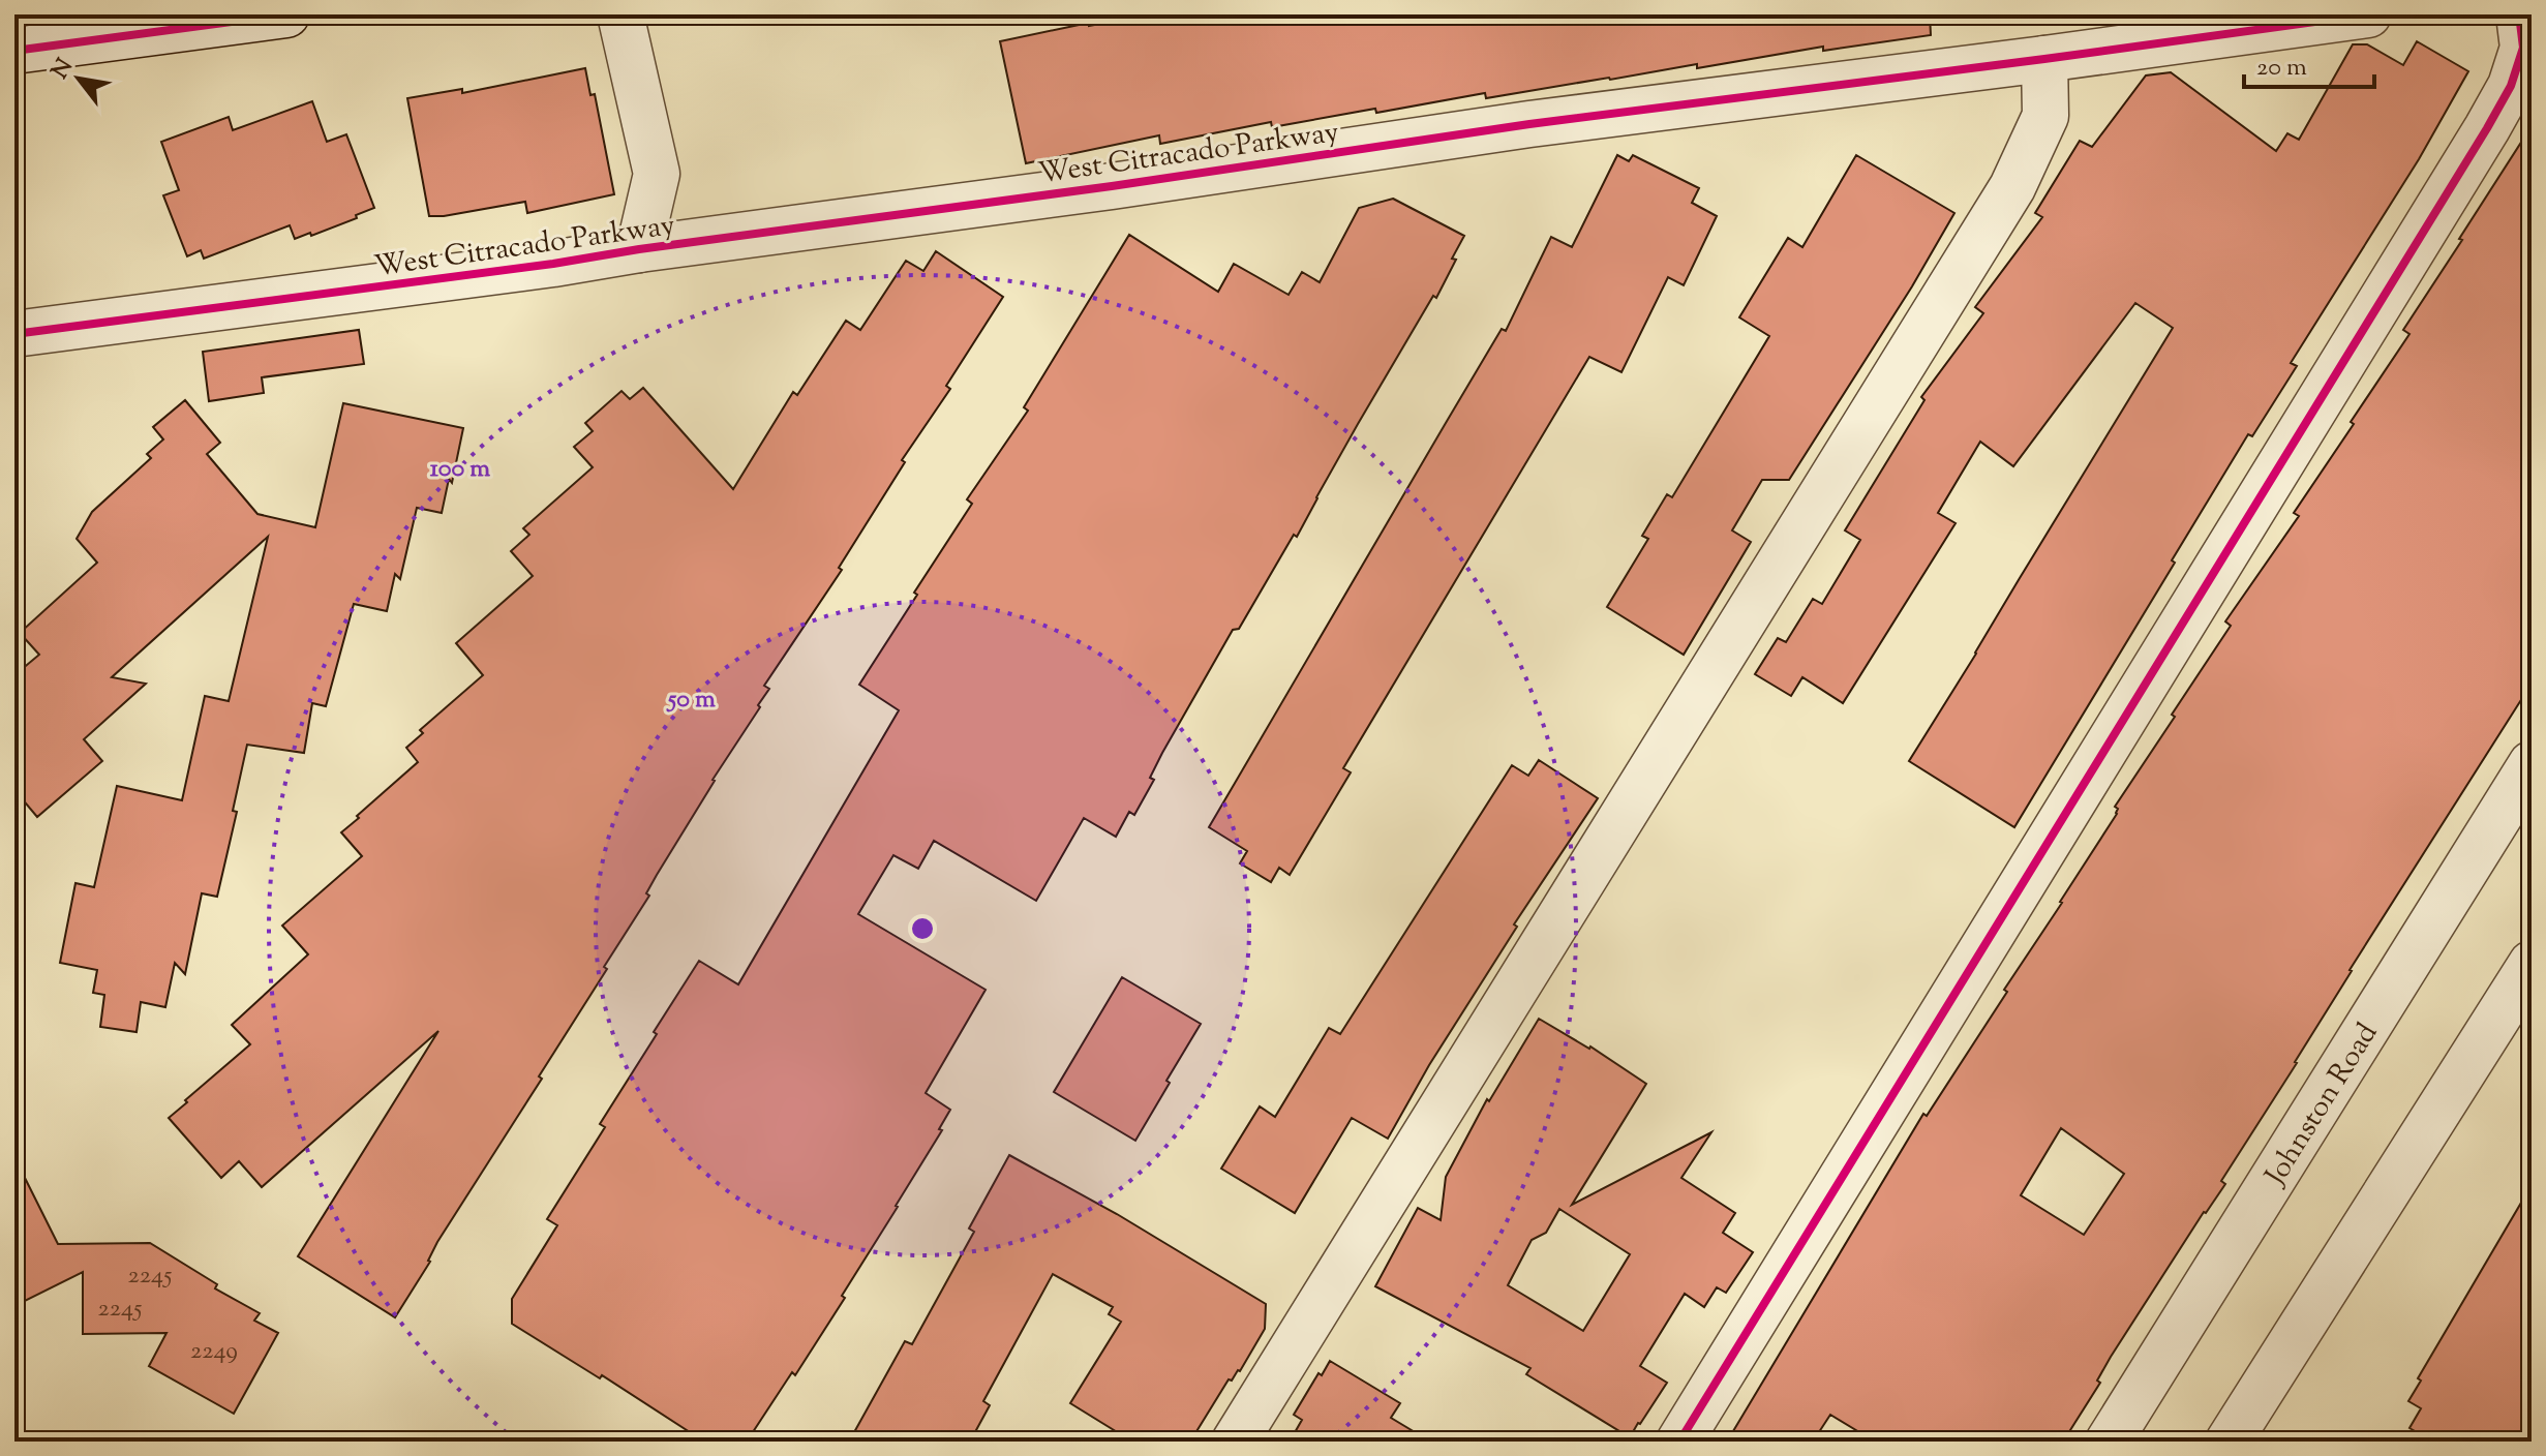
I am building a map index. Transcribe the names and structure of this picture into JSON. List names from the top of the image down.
{
  "streets": {
    "street": ["West Citracado Parkway", "Johnston Road"]
  },
  "house_numbers": ["2245", "2245", "2249"],
  "scale_bar": "20 m",
  "north": "top left",
  "rings": ["100 m", "50 m"]
}
